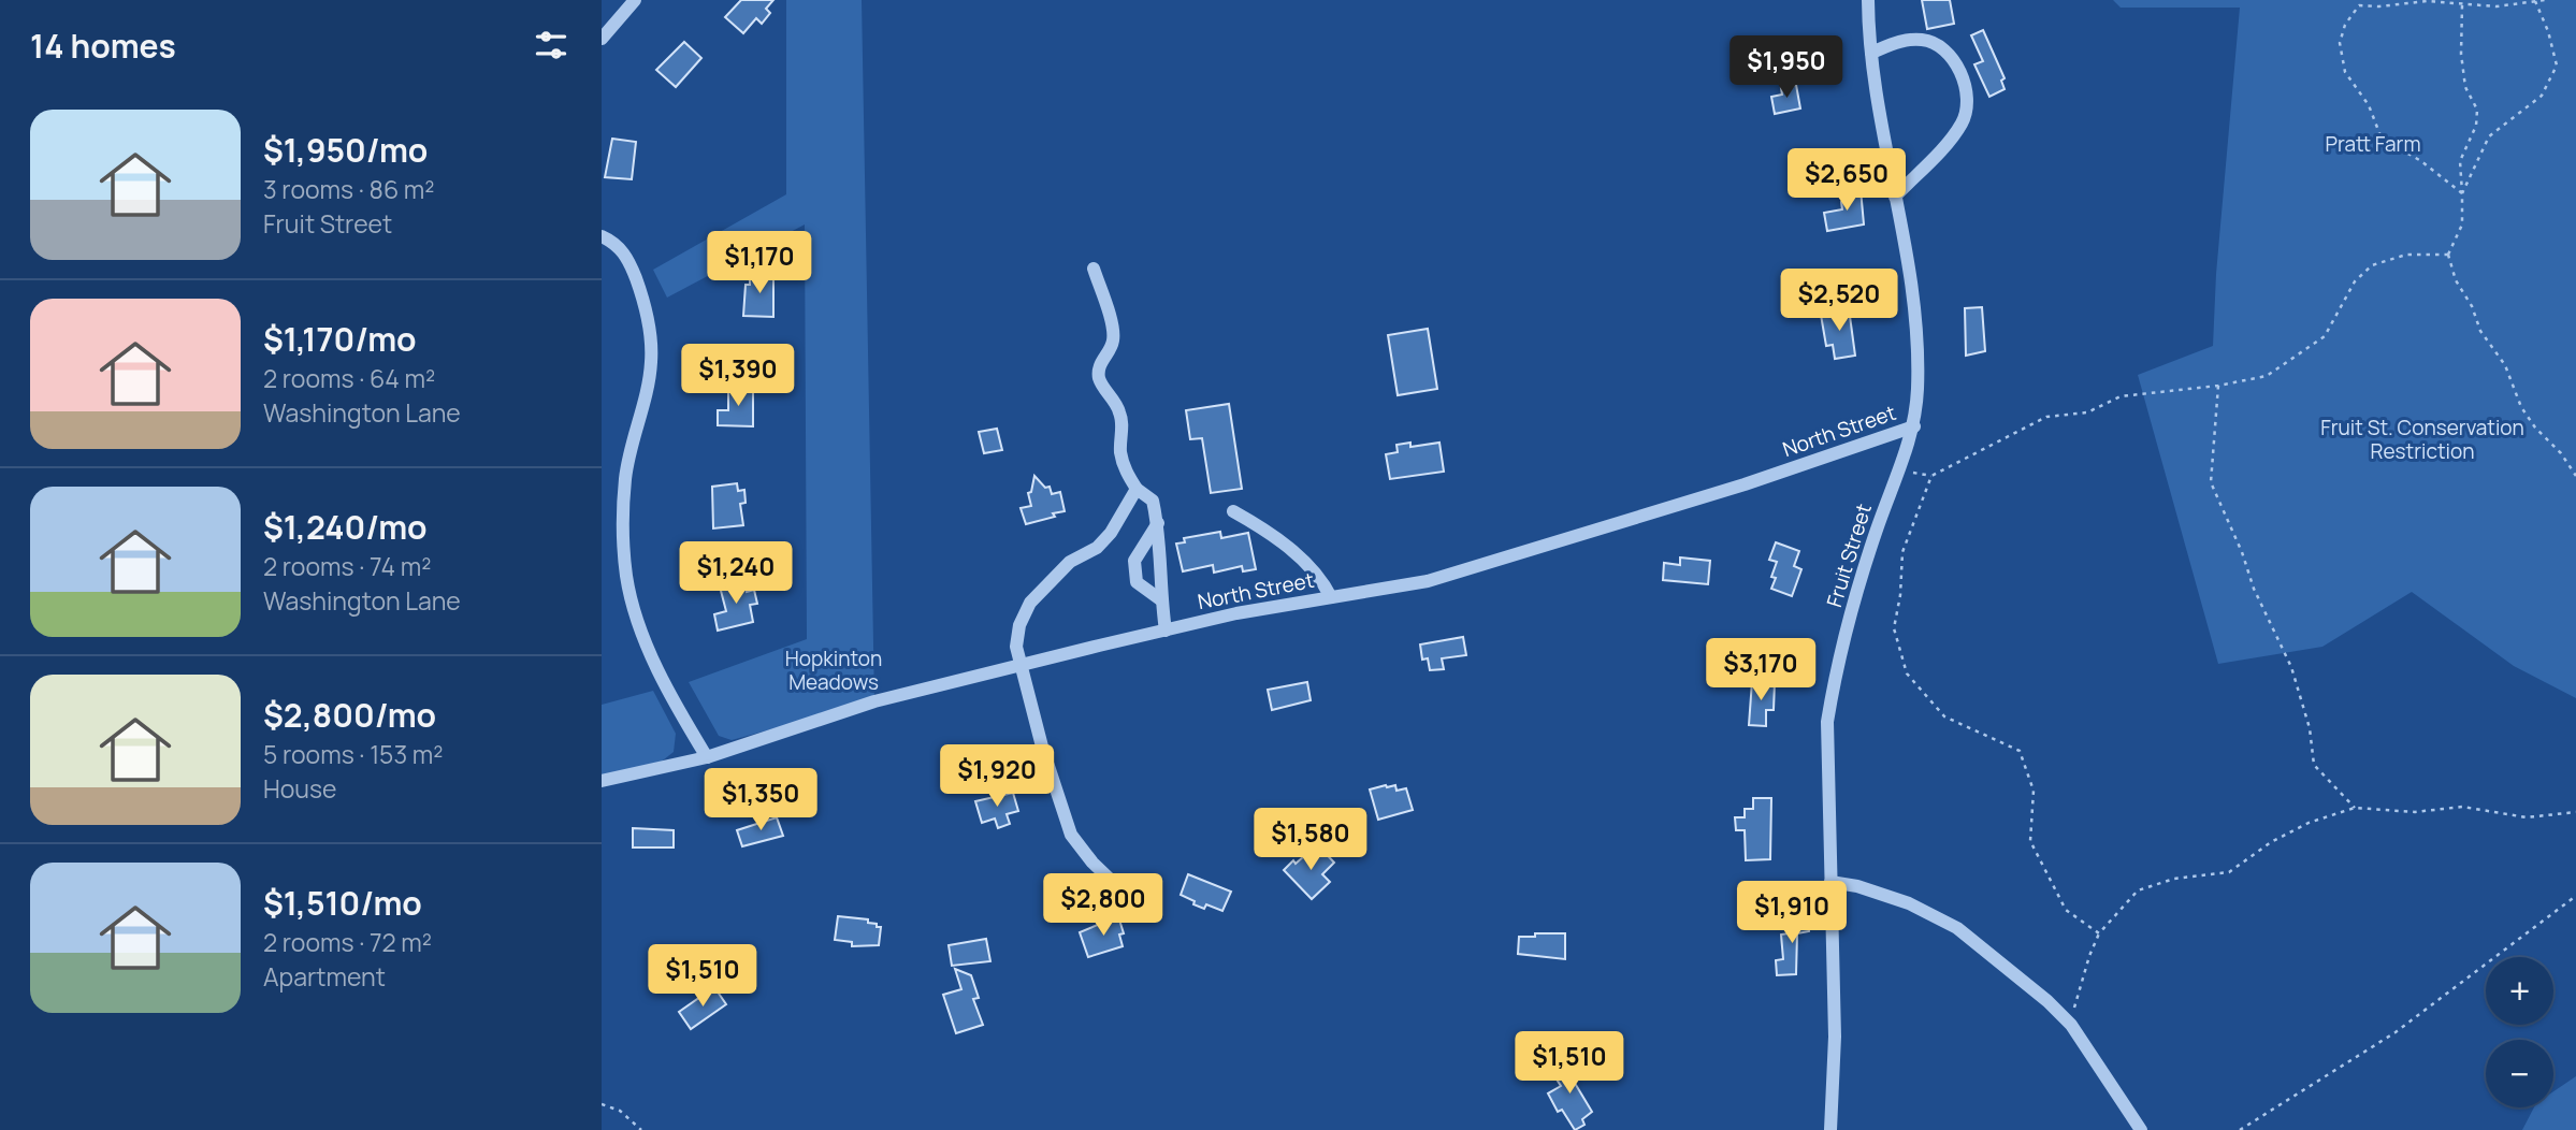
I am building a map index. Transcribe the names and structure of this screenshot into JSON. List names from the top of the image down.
{
  "streets": {
    "street": ["North Street", "Fruit Street"]
  },
  "crossings": [
    ["North Street", "Fruit Street"]
  ],
  "parks": ["Pratt Farm", "Fruit St. Conservation Restriction", "Hopkinton Meadows"],
  "page": {
    "heading": "14 homes",
    "price": [
      "$1,950",
      "$2,650",
      "$1,170",
      "$2,520",
      "$1,390",
      "$1,240",
      "$3,170",
      "$1,920",
      "$1,350",
      "$1,580",
      "$2,800",
      "$1,910",
      "$1,510",
      "$1,510"
    ],
    "list": [
      {
        "name": "$1,950/mo",
        "note": "3 rooms · 86 m² · Fruit Street"
      },
      {
        "name": "$1,170/mo",
        "note": "2 rooms · 64 m² · Washington Lane"
      },
      {
        "name": "$1,240/mo",
        "note": "2 rooms · 74 m² · Washington Lane"
      },
      {
        "name": "$2,800/mo",
        "note": "5 rooms · 153 m² · House"
      },
      {
        "name": "$1,510/mo",
        "note": "2 rooms · 72 m² · Apartment"
      }
    ],
    "map_buttons": ["+", "−"]
  }
}
